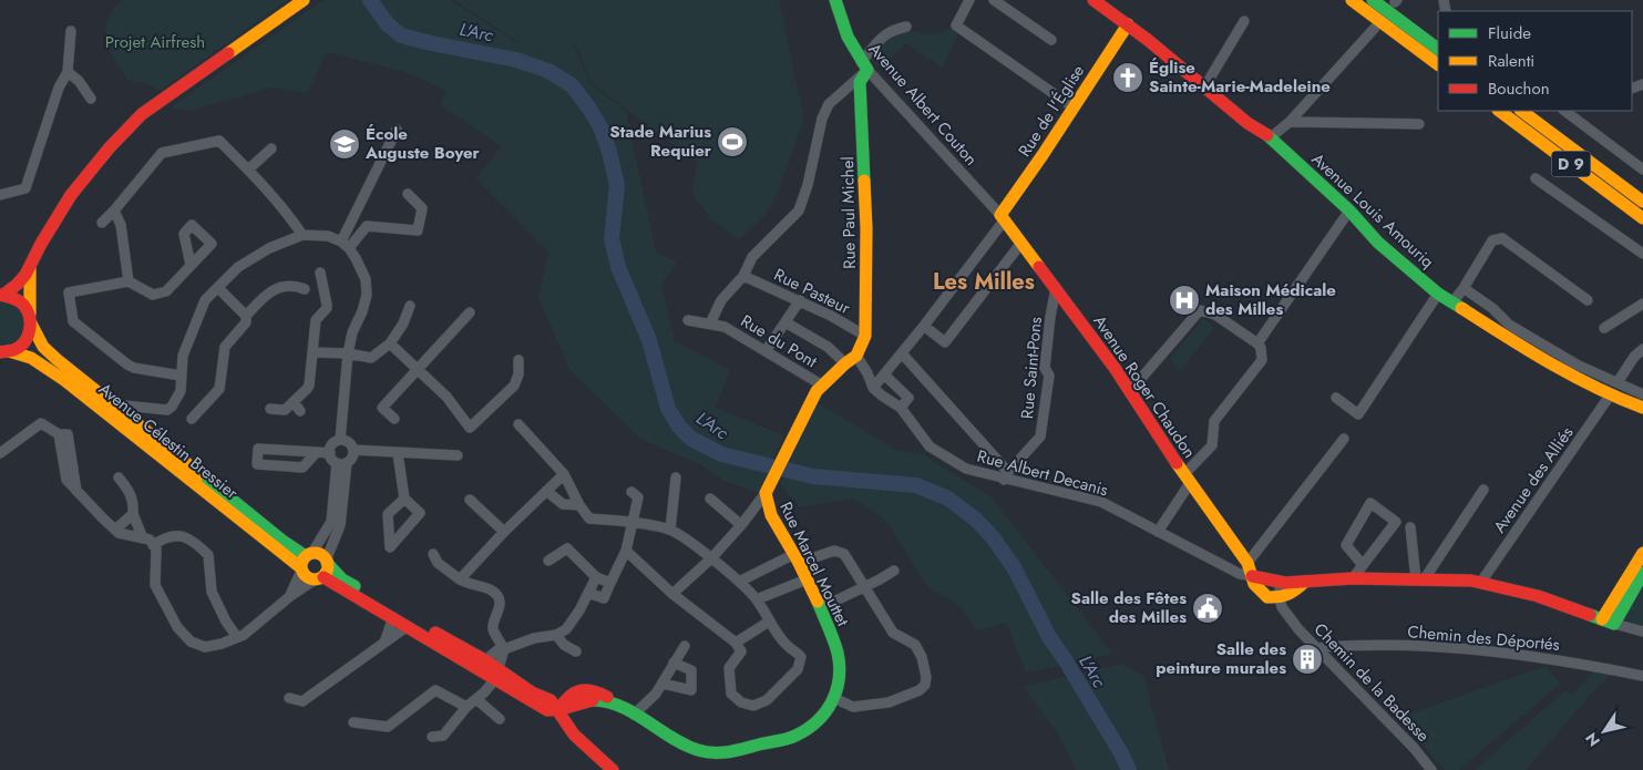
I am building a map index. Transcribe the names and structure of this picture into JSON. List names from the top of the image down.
{
  "streets": {
    "main road": [
      "Avenue Albert Couton",
      "Rue de l'Église",
      "D 9",
      "Avenue Louis Amouriq",
      "Rue Paul Michel",
      "Avenue Roger Chaudon",
      "Avenue Célestin Bressier",
      "Rue Marcel Mouttet"
    ],
    "street": [
      "Rue Pasteur",
      "Rue du Pont",
      "Rue Saint-Pons",
      "Rue Albert Decanis",
      "Avenue des Alliés",
      "Chemin des Déportés",
      "Chemin de la Badesse"
    ]
  },
  "crossings": [
    ["Avenue Albert Couton", "Rue de l'Église"],
    ["Avenue Albert Couton", "Rue Paul Michel"],
    ["Avenue Albert Couton", "Avenue Roger Chaudon"],
    ["Rue de l'Église", "Avenue Louis Amouriq"],
    ["Rue de l'Église", "Avenue Roger Chaudon"],
    ["Avenue Louis Amouriq", "Avenue des Alliés"],
    ["Rue Paul Michel", "Rue Pasteur"],
    ["Rue Saint-Pons", "Avenue Roger Chaudon"],
    ["Rue Saint-Pons", "Rue Albert Decanis"],
    ["Avenue Roger Chaudon", "Rue Albert Decanis"],
    ["Avenue Roger Chaudon", "Chemin de la Badesse"],
    ["Chemin des Déportés", "Chemin de la Badesse"]
  ],
  "districts": ["Les Milles"],
  "water": ["L'Arc"],
  "parks": ["Projet Airfresh"],
  "places": {
    "church": ["Église Sainte-Marie-Madeleine"],
    "sports": ["Stade Marius Requier"],
    "school or university": ["École Auguste Boyer"],
    "hospital": ["Maison Médicale des Milles"],
    "public building": ["Salle des Fêtes des Milles"],
    "building": ["Salle des peinture murales"]
  },
  "legend": ["Fluide", "Ralenti", "Bouchon"],
  "north": "bottom left"
}
